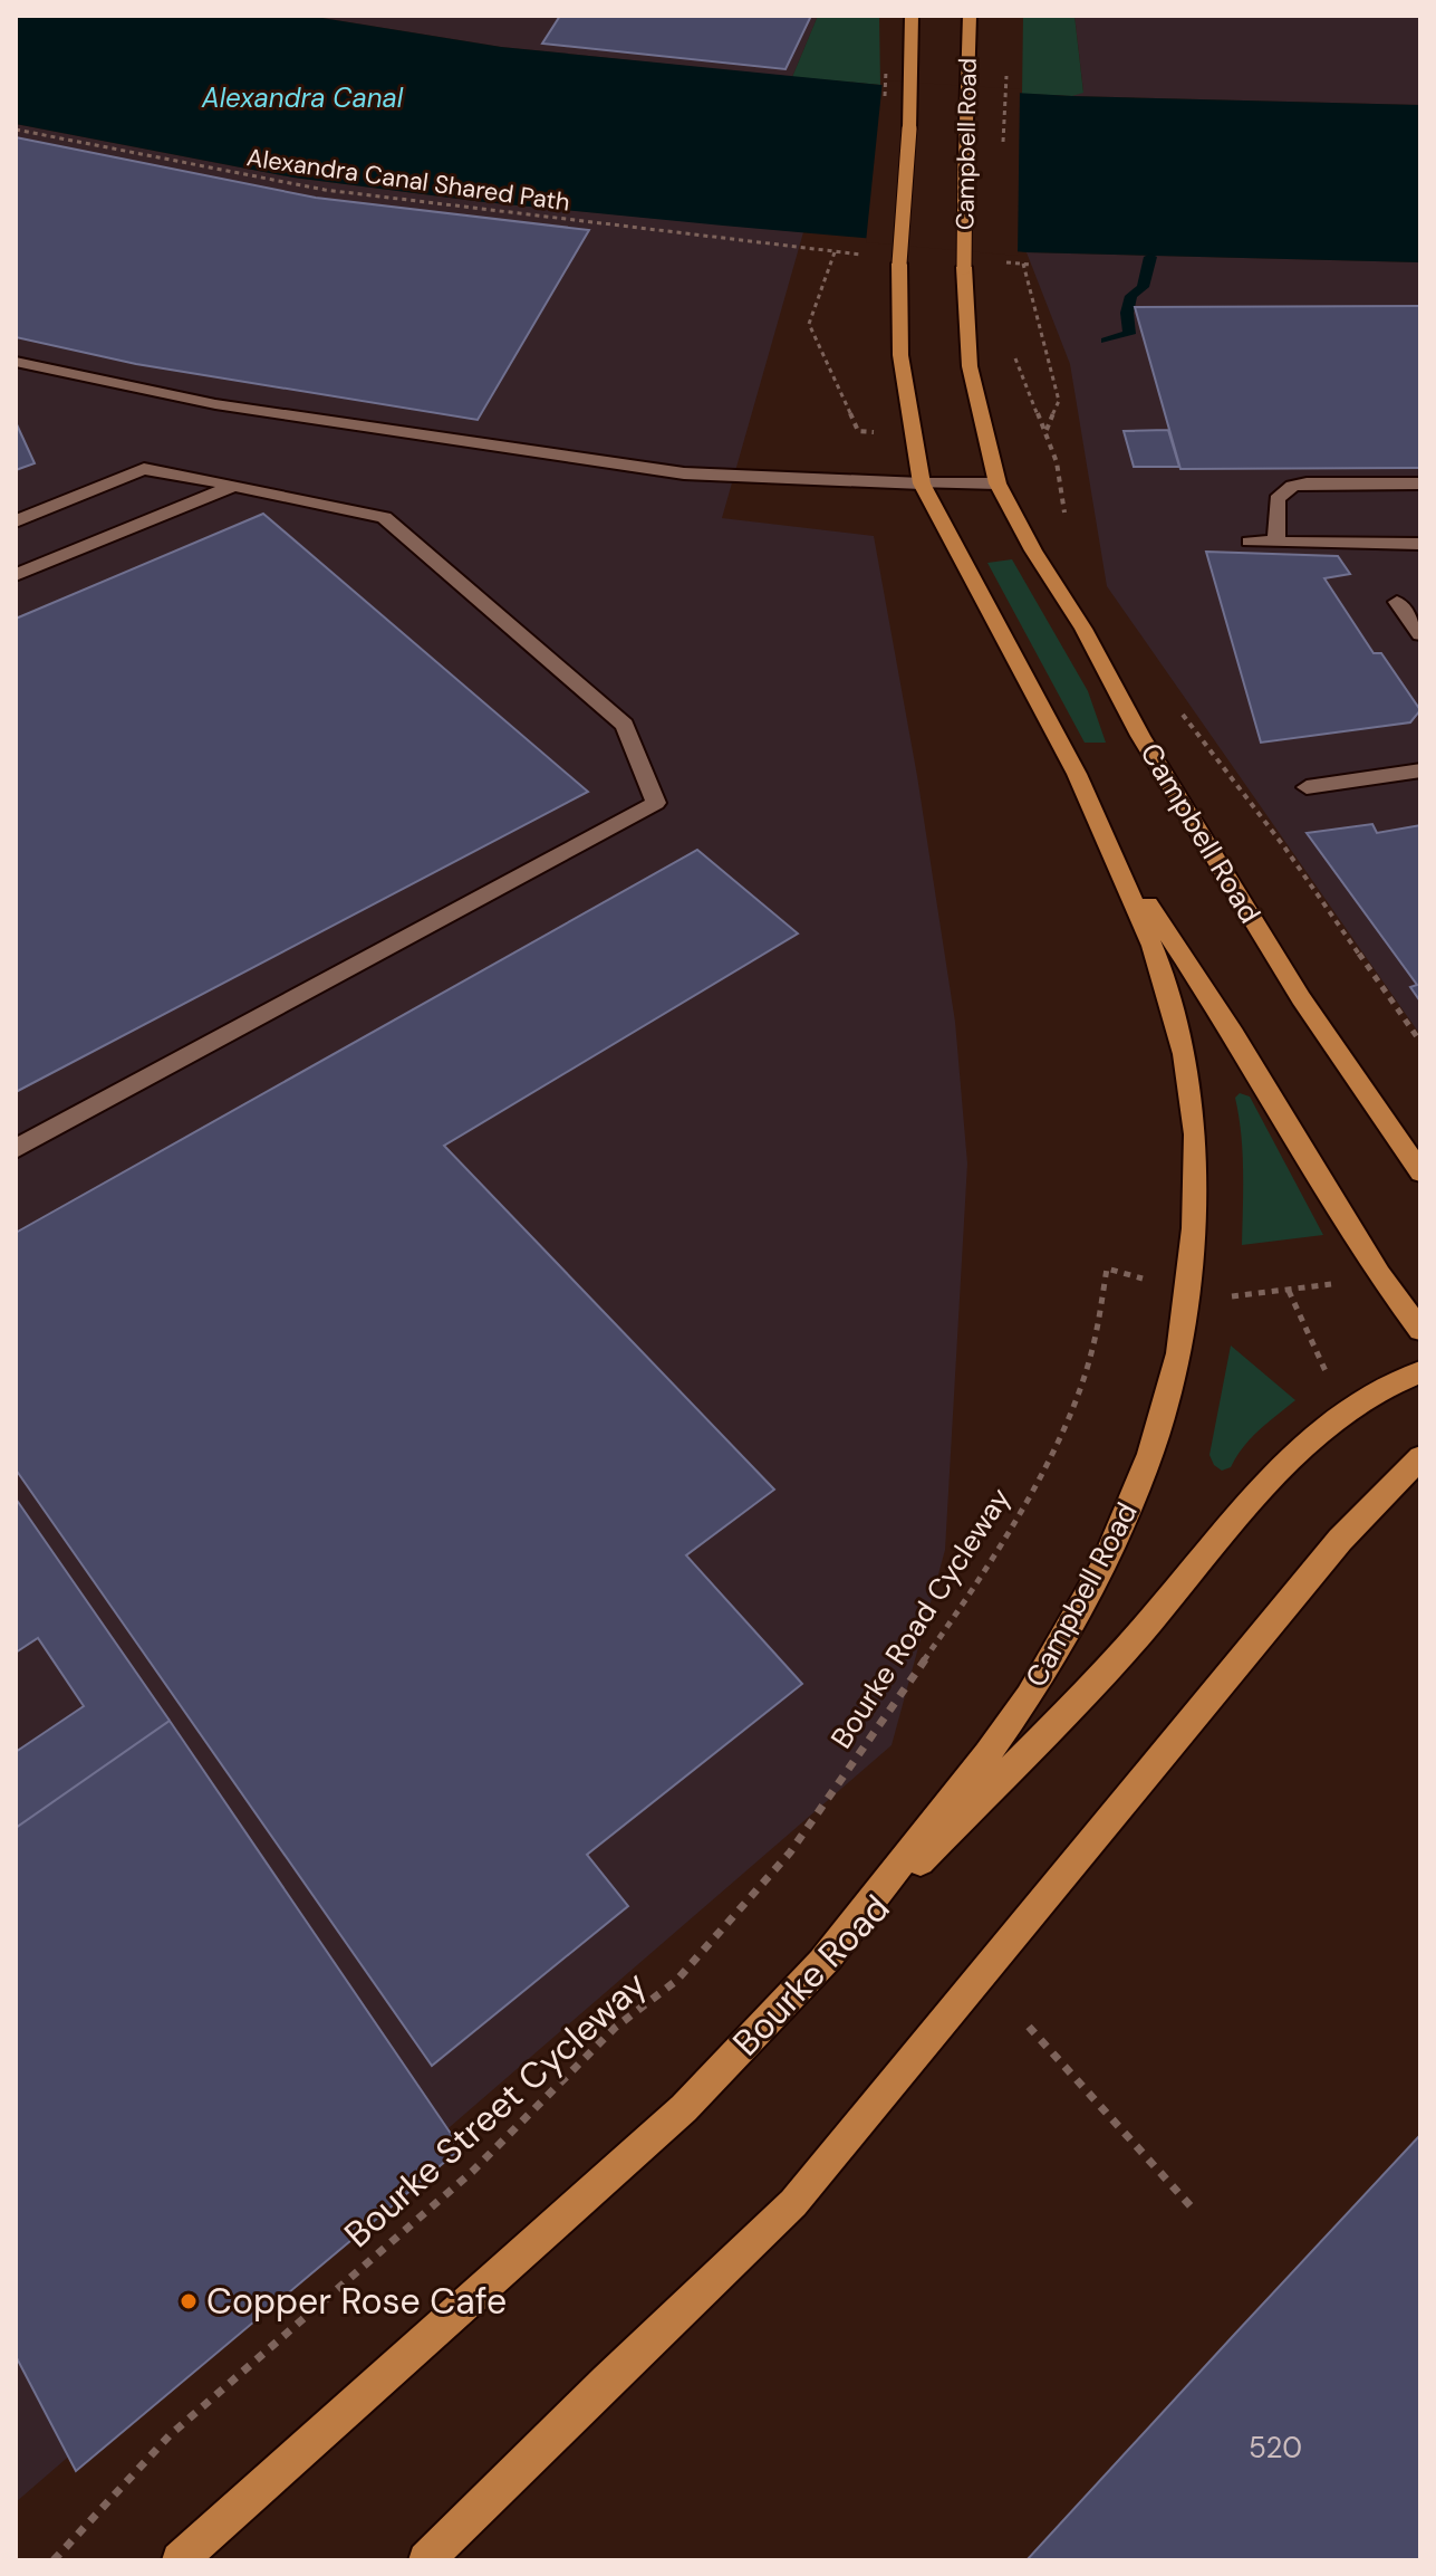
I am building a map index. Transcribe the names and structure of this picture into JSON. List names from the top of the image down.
{
  "streets": {
    "main road": ["Campbell Road", "Bourke Road"],
    "path": ["Alexandra Canal Shared Path", "Bourke Road Cycleway", "Bourke Street Cycleway"]
  },
  "crossings": [
    ["Campbell Road", "Bourke Road"],
    ["Bourke Road Cycleway", "Bourke Street Cycleway"]
  ],
  "water": ["Alexandra Canal"],
  "places": ["Copper Rose Cafe"],
  "house_numbers": ["520"]
}
